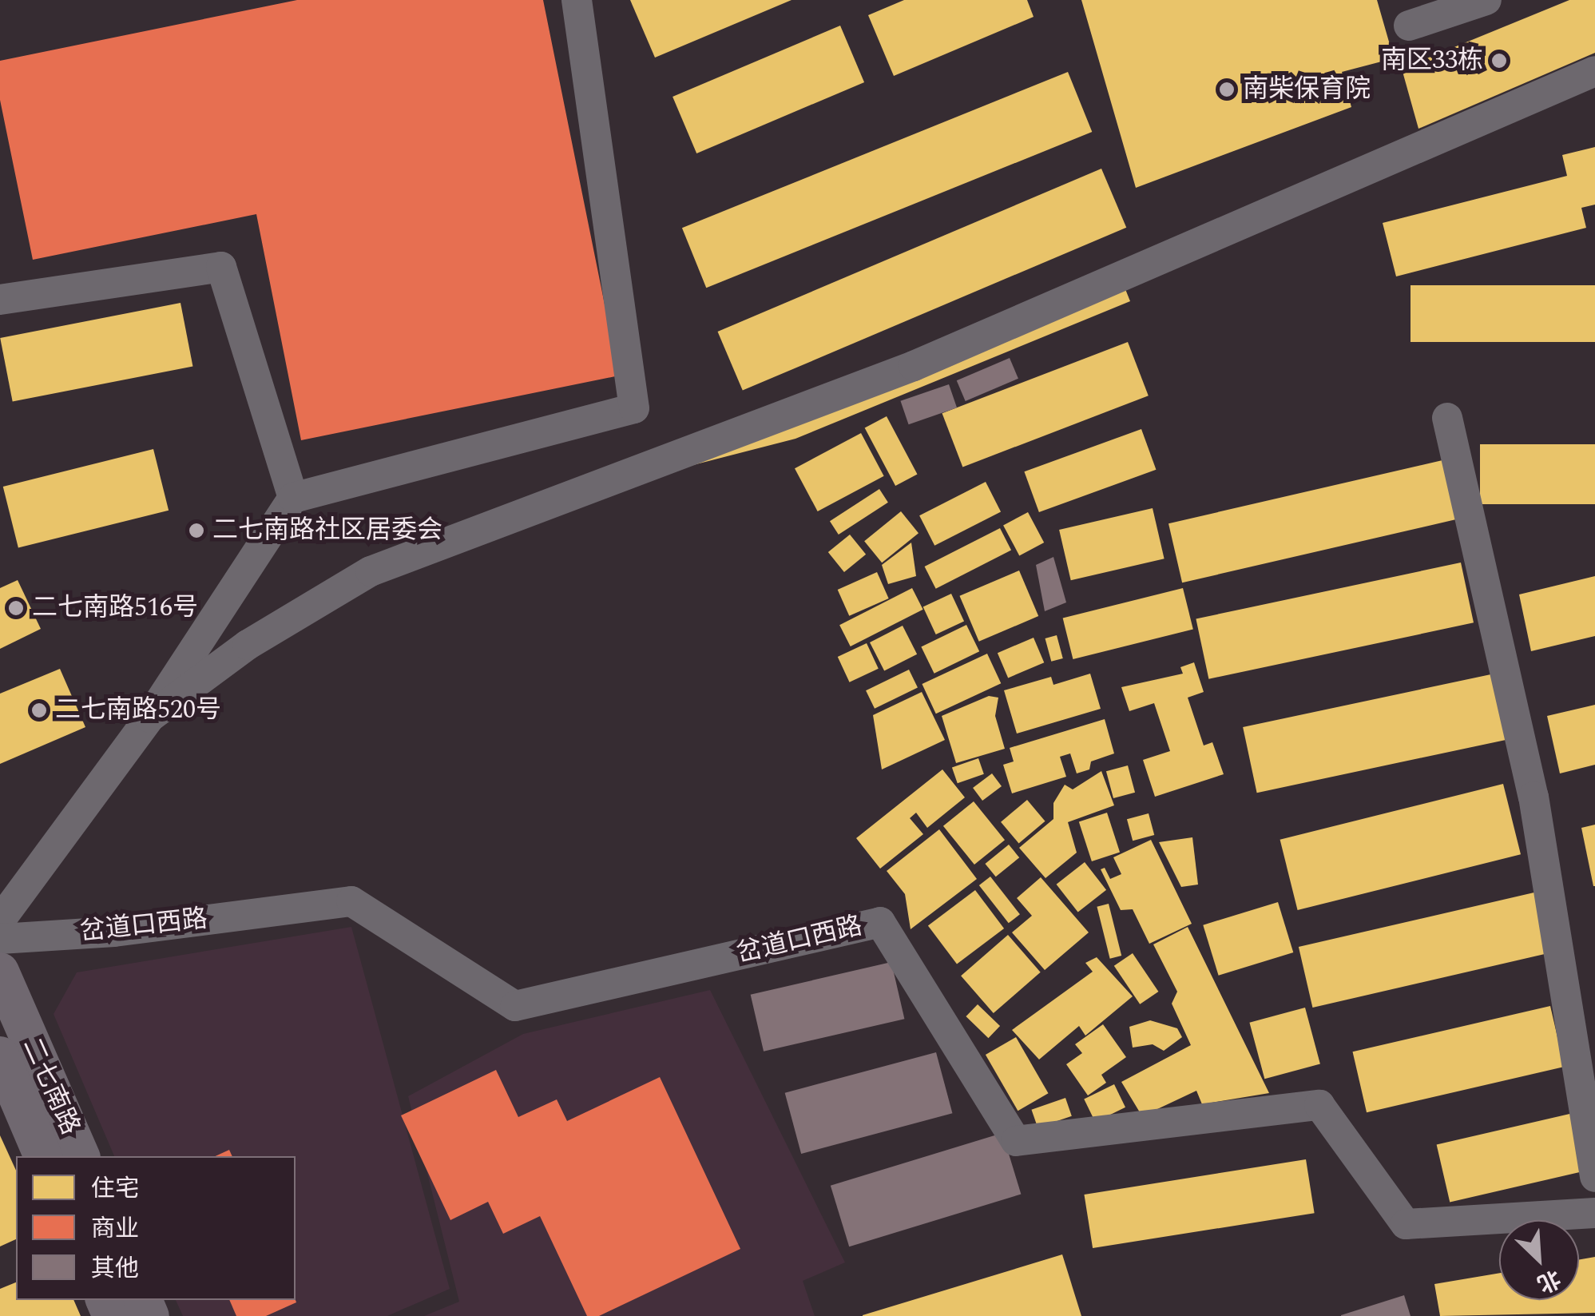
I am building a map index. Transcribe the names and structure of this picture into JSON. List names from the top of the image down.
{
  "streets": {
    "main road": ["二七南路"],
    "street": ["岔道口西路"]
  },
  "places": [
    "南区33栋",
    "南柴保育院",
    "二七南路社区居委会",
    "二七南路516号",
    "二七南路520号"
  ],
  "legend": ["住宅", "商业", "其他"],
  "north": "bottom right"
}
